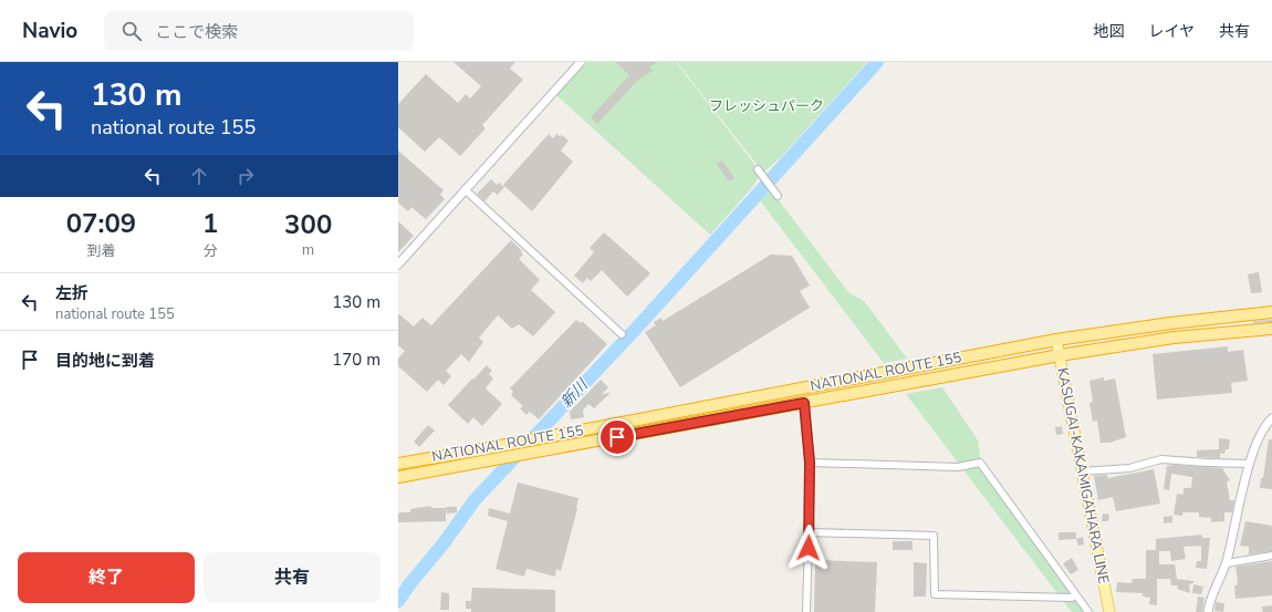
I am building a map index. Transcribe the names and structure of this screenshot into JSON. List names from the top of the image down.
{
  "streets": {
    "highway": ["NATIONAL ROUTE 155"],
    "main road": ["KASUGAI-KAKAMIGAHARA LINE"]
  },
  "crossings": [
    ["NATIONAL ROUTE 155", "KASUGAI-KAKAMIGAHARA LINE"]
  ],
  "water": ["新川"],
  "parks": ["フレッシュパーク"],
  "page": {
    "header": "Navio",
    "search": "ここで検索",
    "nav": ["地図", "レイヤ", "共有"],
    "turn": ["130 m", "national route 155"],
    "eta": [
      "07:09",
      "到着",
      "1",
      "分",
      "300",
      "m"
    ],
    "list": [
      {
        "name": "左折",
        "note": "national route 155",
        "value": "130 m"
      },
      {
        "name": "目的地に到着",
        "value": "170 m"
      }
    ],
    "buttons": ["終了", "共有"]
  }
}
